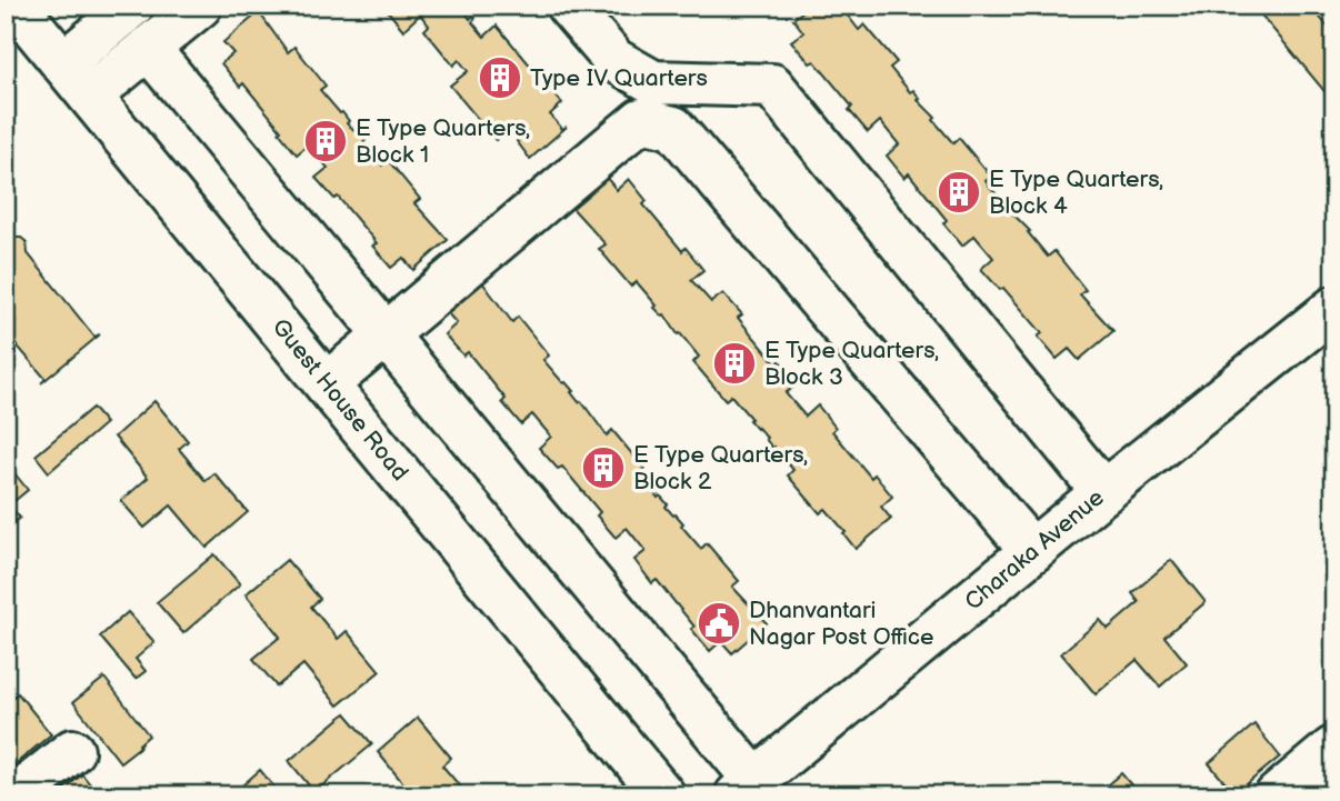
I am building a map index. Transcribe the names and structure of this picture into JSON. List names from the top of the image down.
{
  "streets": {
    "street": ["Guest House Road", "Charaka Avenue"]
  },
  "places": {
    "building": [
      "Type IV Quarters",
      "E Type Quarters, Block 1",
      "E Type Quarters, Block 4",
      "E Type Quarters, Block 3",
      "E Type Quarters, Block 2"
    ],
    "public building": ["Dhanvantari Nagar Post Office"]
  }
}
